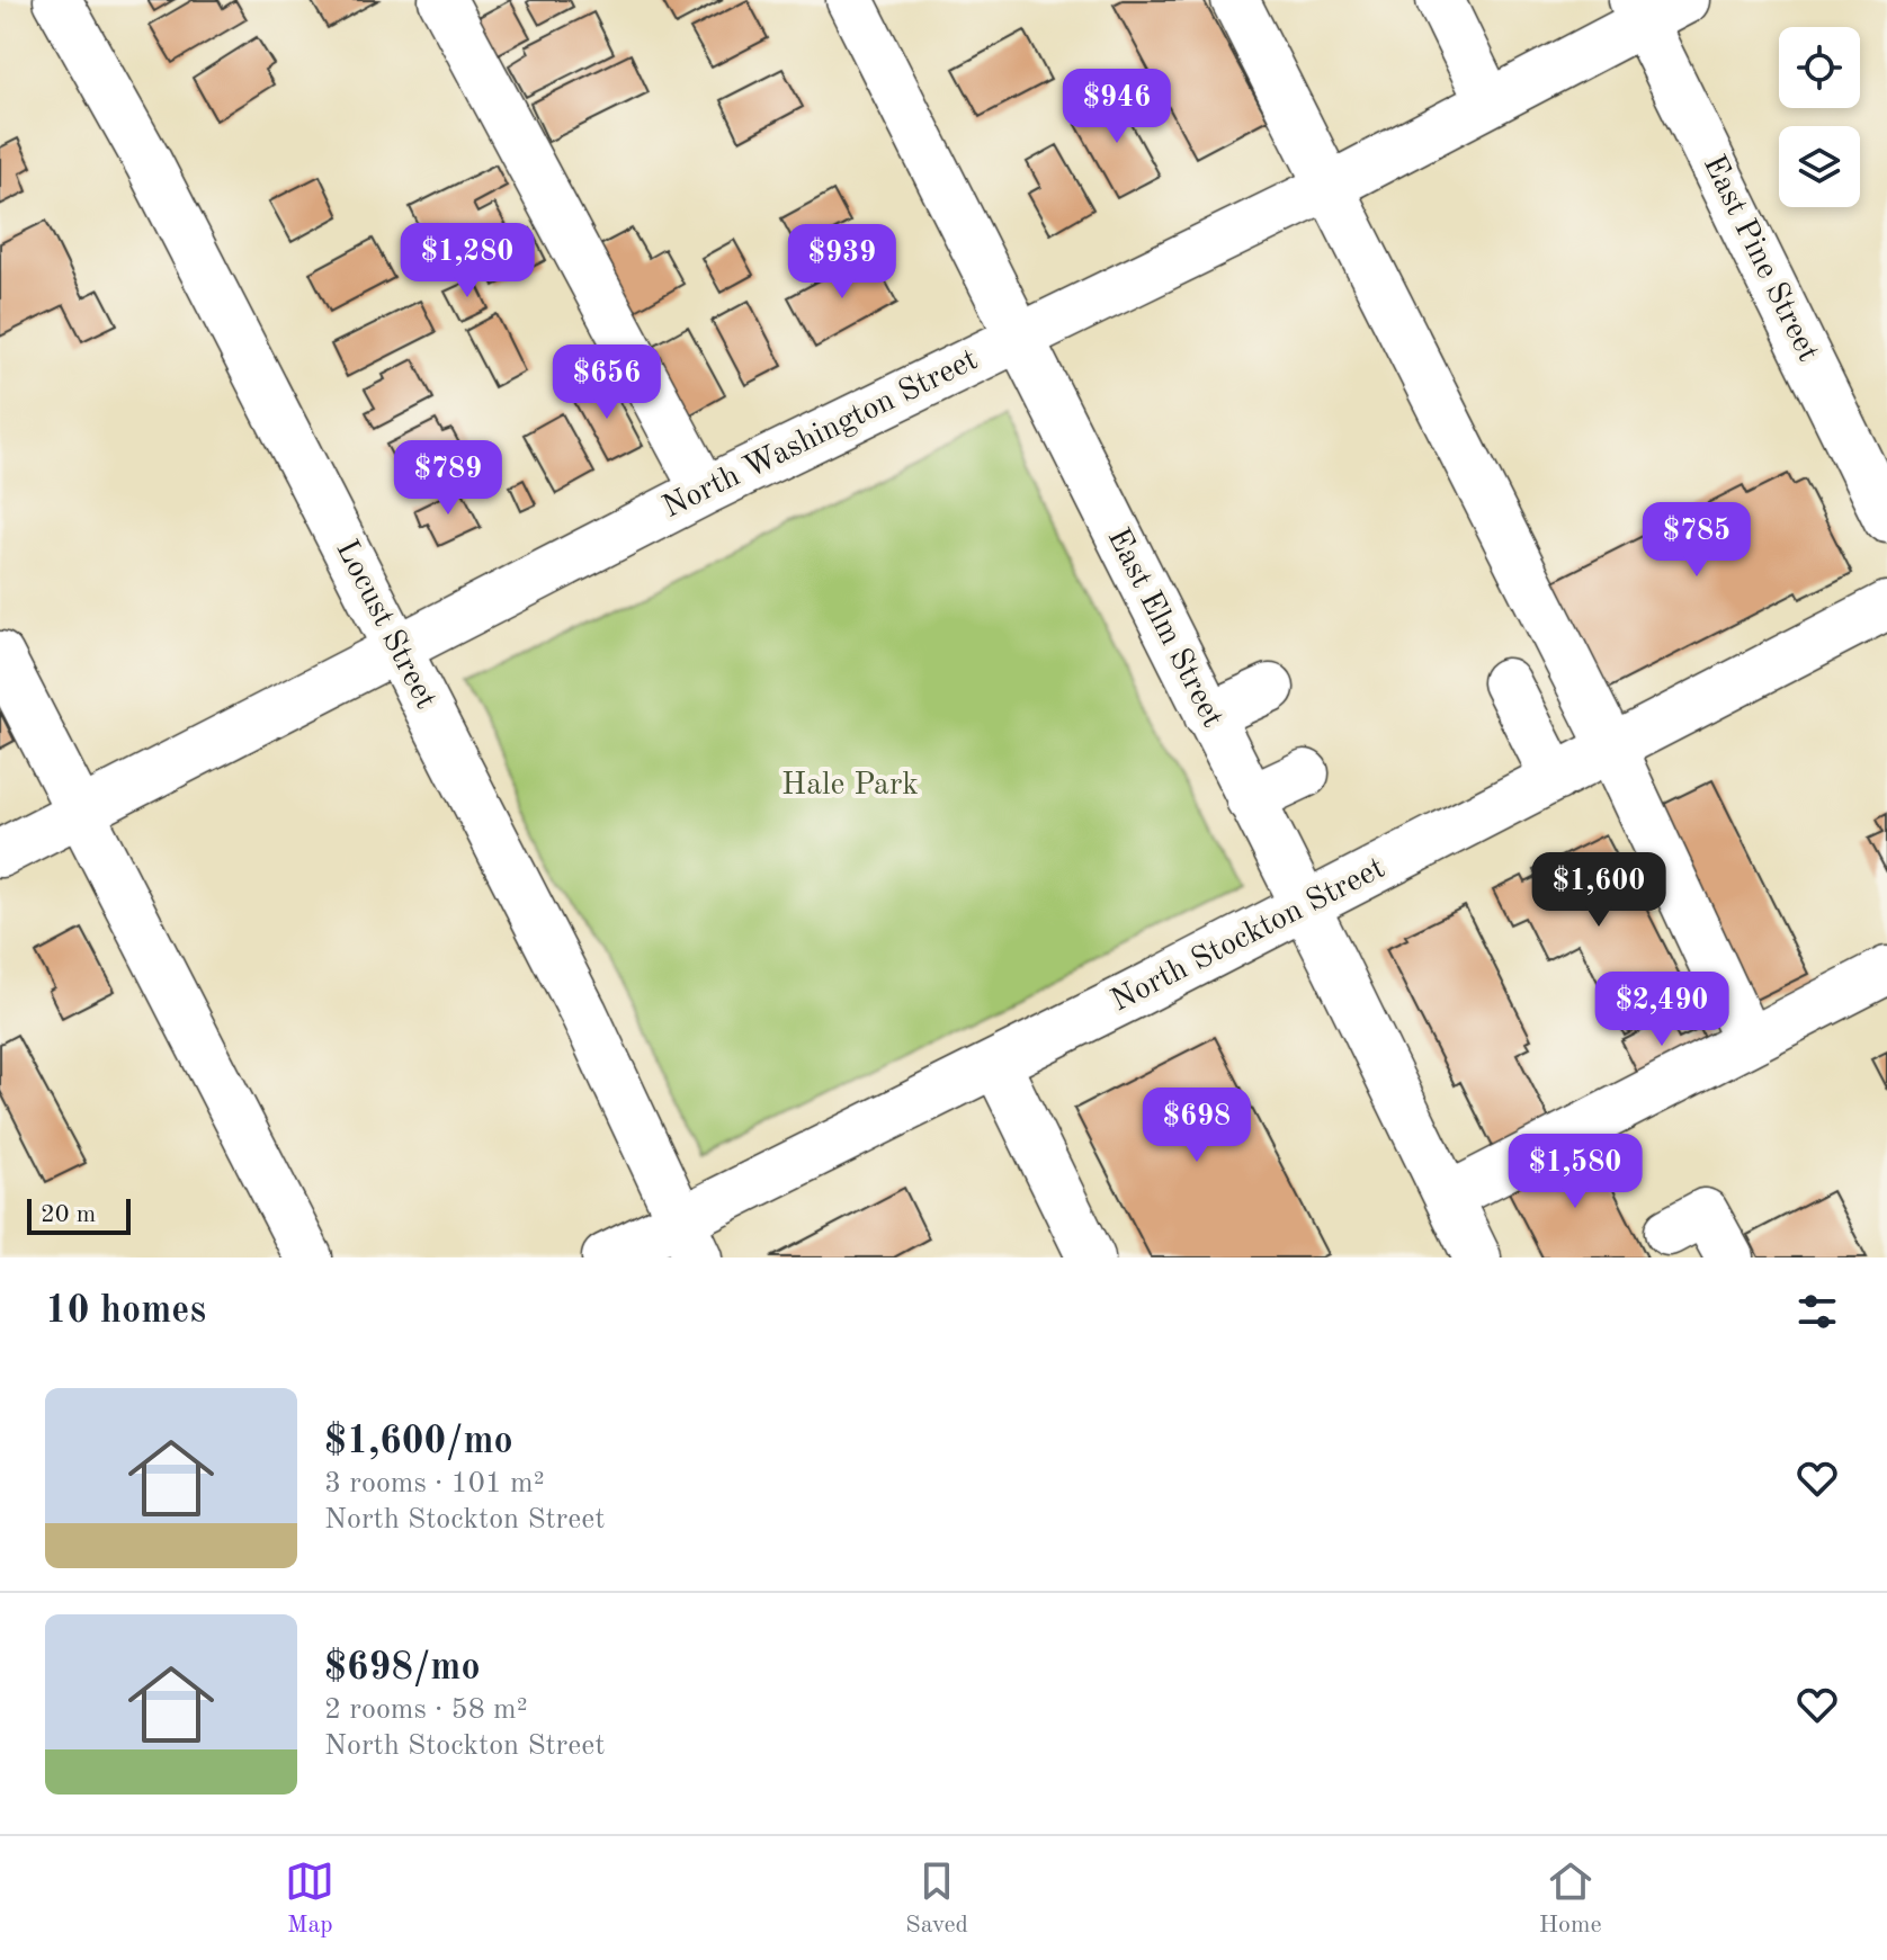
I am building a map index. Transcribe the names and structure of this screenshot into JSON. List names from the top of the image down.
{
  "streets": {
    "street": [
      "East Pine Street",
      "North Washington Street",
      "Locust Street",
      "East Elm Street",
      "North Stockton Street"
    ]
  },
  "crossings": [
    ["East Pine Street", "North Washington Street"],
    ["North Washington Street", "Locust Street"],
    ["North Washington Street", "East Elm Street"],
    ["Locust Street", "North Stockton Street"],
    ["East Elm Street", "North Stockton Street"]
  ],
  "parks": ["Hale Park"],
  "scale_bar": "20 m",
  "page": {
    "price": [
      "$946",
      "$1,280",
      "$939",
      "$656",
      "$789",
      "$785",
      "$1,600",
      "$2,490",
      "$698",
      "$1,580"
    ],
    "scale": "20 m",
    "heading": "10 homes",
    "list": [
      {
        "name": "$1,600/mo",
        "note": "3 rooms · 101 m² · North Stockton Street"
      },
      {
        "name": "$698/mo",
        "note": "2 rooms · 58 m² · North Stockton Street"
      }
    ],
    "tabs": ["Map", "Saved", "Home"]
  }
}
